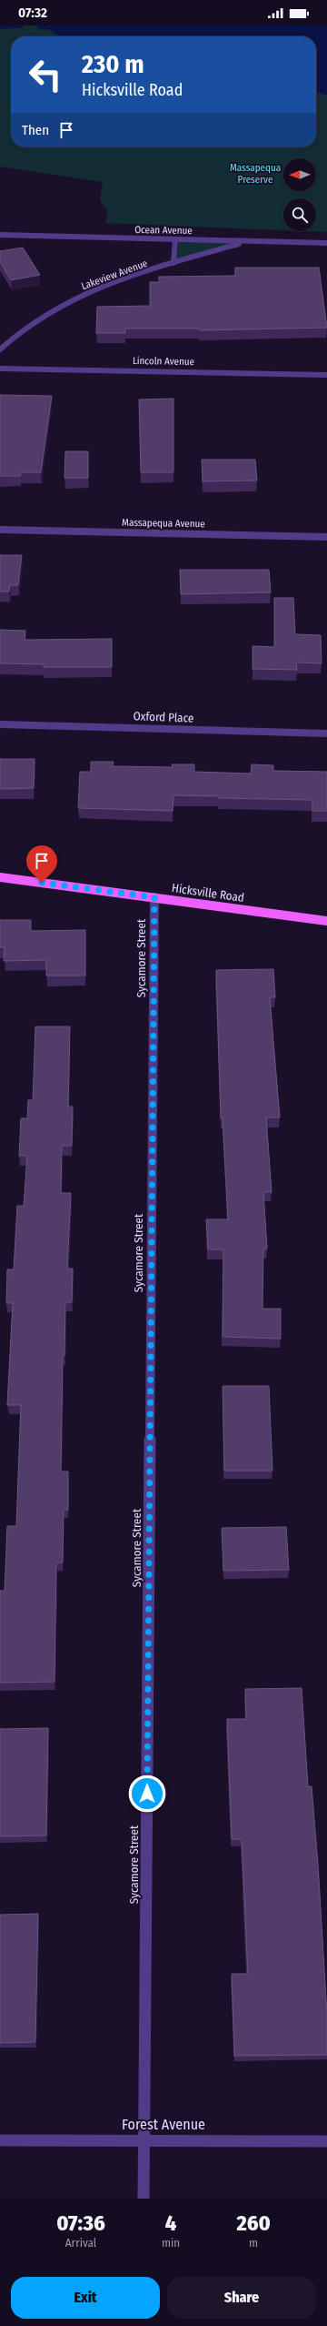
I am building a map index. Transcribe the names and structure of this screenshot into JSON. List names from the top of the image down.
{
  "streets": {
    "main road": ["Hicksville Road"],
    "street": [
      "Ocean Avenue",
      "Lakeview Avenue",
      "Lincoln Avenue",
      "Massapequa Avenue",
      "Oxford Place",
      "Sycamore Street",
      "Forest Avenue"
    ]
  },
  "crossings": [
    ["Ocean Avenue", "Lakeview Avenue"],
    ["Hicksville Road", "Sycamore Street"],
    ["Sycamore Street", "Forest Avenue"]
  ],
  "parks": ["Massapequa Preserve"],
  "north": "left",
  "page": {
    "status": "07:32",
    "turn": ["230 m", "Hicksville Road"],
    "then": "Then",
    "eta": [
      "07:36",
      "Arrival",
      "4",
      "min",
      "260",
      "m"
    ],
    "buttons": ["Exit", "Share"]
  }
}
